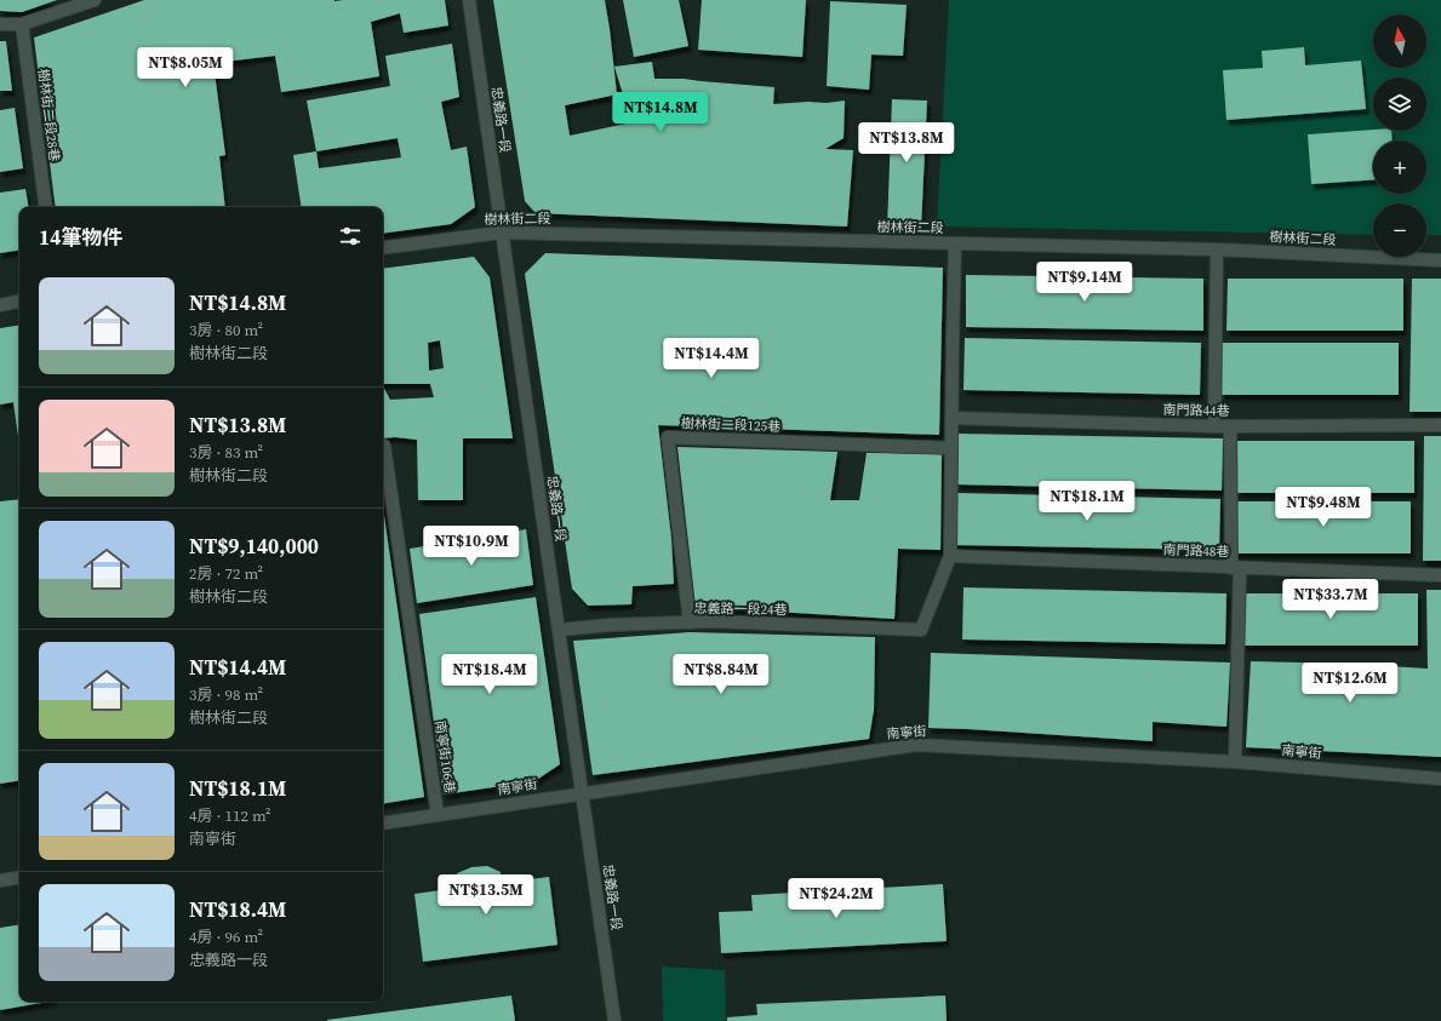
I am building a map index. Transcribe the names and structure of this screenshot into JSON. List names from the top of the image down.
{
  "streets": {
    "street": [
      "樹林街二段28巷",
      "忠義路一段",
      "樹林街二段",
      "南門路44巷",
      "樹林街二段125巷",
      "南門路48巷",
      "忠義路一段24巷",
      "南寧街",
      "南寧街106巷"
    ]
  },
  "crossings": [
    ["忠義路一段", "樹林街二段"],
    ["忠義路一段", "忠義路一段24巷"],
    ["忠義路一段", "南寧街"],
    ["樹林街二段125巷", "忠義路一段24巷"],
    ["南門路48巷", "忠義路一段24巷"],
    ["南寧街", "南寧街106巷"]
  ],
  "north": "top",
  "page": {
    "map_buttons": ["+", "−"],
    "price": [
      "NT$8.05M",
      "NT$14.8M",
      "NT$13.8M",
      "NT$9.14M",
      "NT$14.4M",
      "NT$18.1M",
      "NT$9.48M",
      "NT$10.9M",
      "NT$33.7M",
      "NT$18.4M",
      "NT$8.84M",
      "NT$12.6M",
      "NT$13.5M",
      "NT$24.2M"
    ],
    "heading": "14筆物件",
    "list": [
      {
        "name": "NT$14.8M",
        "note": "3房 · 80 m² · 樹林街二段"
      },
      {
        "name": "NT$13.8M",
        "note": "3房 · 83 m² · 樹林街二段"
      },
      {
        "name": "NT$9,140,000",
        "note": "2房 · 72 m² · 樹林街二段"
      },
      {
        "name": "NT$14.4M",
        "note": "3房 · 98 m² · 樹林街二段"
      },
      {
        "name": "NT$18.1M",
        "note": "4房 · 112 m² · 南寧街"
      },
      {
        "name": "NT$18.4M",
        "note": "4房 · 96 m² · 忠義路一段"
      }
    ]
  }
}
